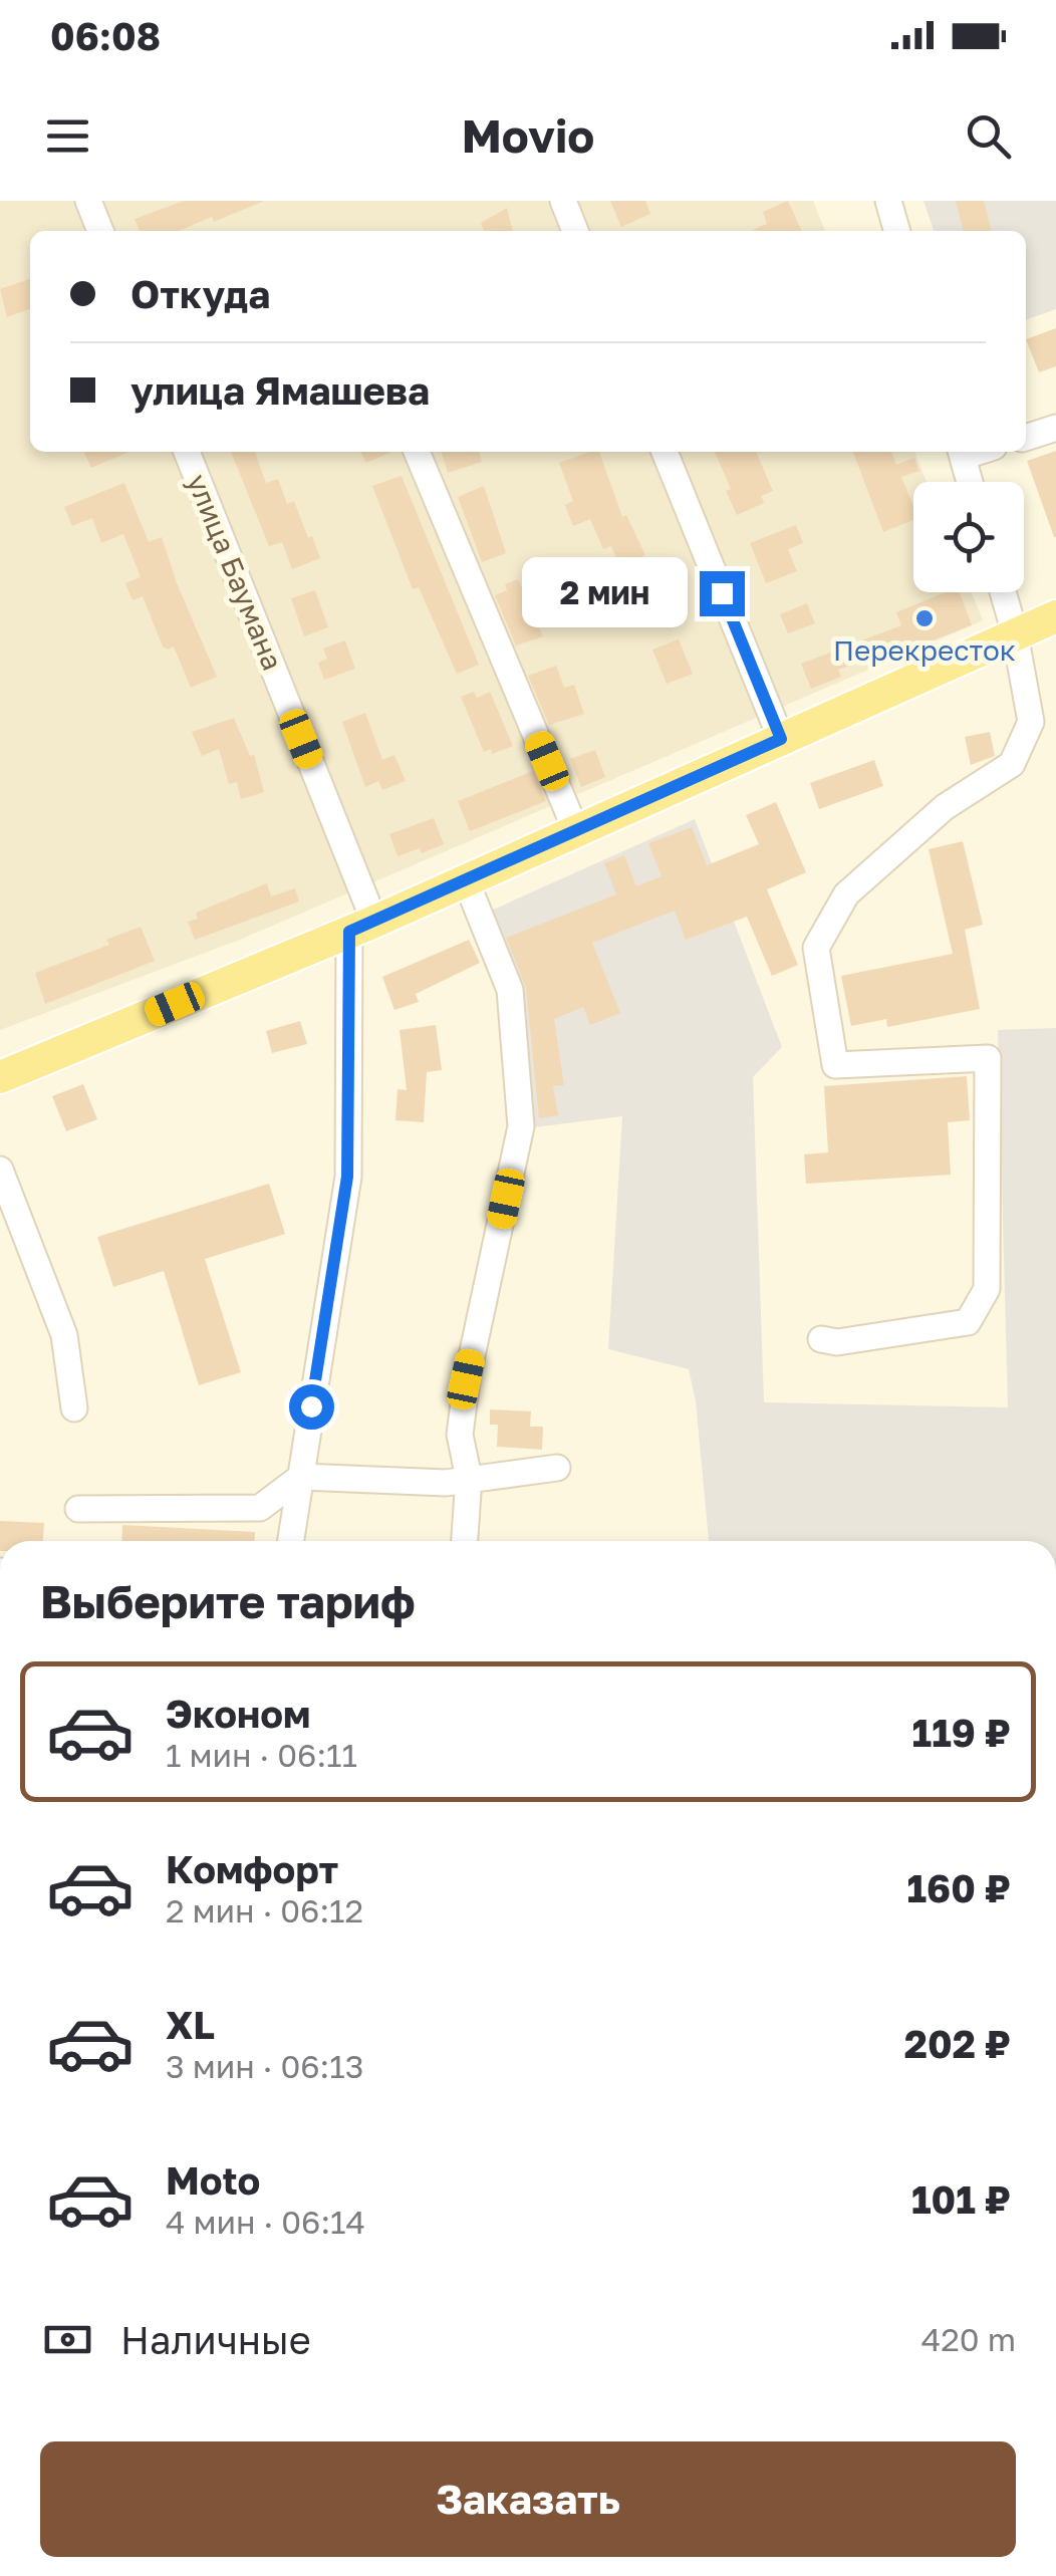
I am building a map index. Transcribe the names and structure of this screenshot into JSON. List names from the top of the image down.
{
  "streets": {
    "street": ["улица Баумана"]
  },
  "places": ["Перекресток"],
  "page": {
    "status": "06:08",
    "header": "Movio",
    "banner": ["Откуда", "улица Ямашева"],
    "bubble": "2 мин",
    "heading": "Выберите тариф",
    "list": [
      {
        "name": "Эконом",
        "note": "1 мин · 06:11",
        "value": "119 ₽"
      },
      {
        "name": "Комфорт",
        "note": "2 мин · 06:12",
        "value": "160 ₽"
      },
      {
        "name": "XL",
        "note": "3 мин · 06:13",
        "value": "202 ₽"
      },
      {
        "name": "Moto",
        "note": "4 мин · 06:14",
        "value": "101 ₽"
      }
    ],
    "pay": ["Наличные", "420 m"],
    "buttons": "Заказать"
  }
}
